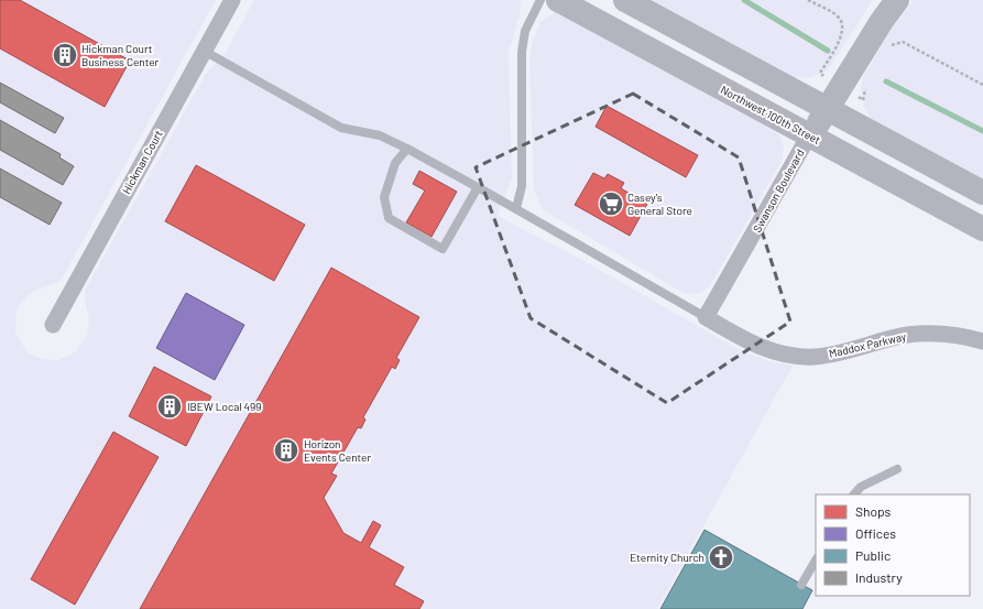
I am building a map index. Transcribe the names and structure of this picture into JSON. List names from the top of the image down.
{
  "streets": {
    "main road": ["Northwest 100th Street", "Swanson Boulevard"],
    "street": ["Hickman Court", "Maddox Parkway"]
  },
  "crossings": [
    ["Northwest 100th Street", "Swanson Boulevard"],
    ["Swanson Boulevard", "Maddox Parkway"]
  ],
  "places": {
    "building": ["Hickman Court Business Center", "IBEW Local 499", "Horizon Events Center"],
    "supermarket": ["Casey's General Store"],
    "church": ["Eternity Church"]
  },
  "legend": [
    "Shops",
    "Offices",
    "Public",
    "Industry"
  ]
}
